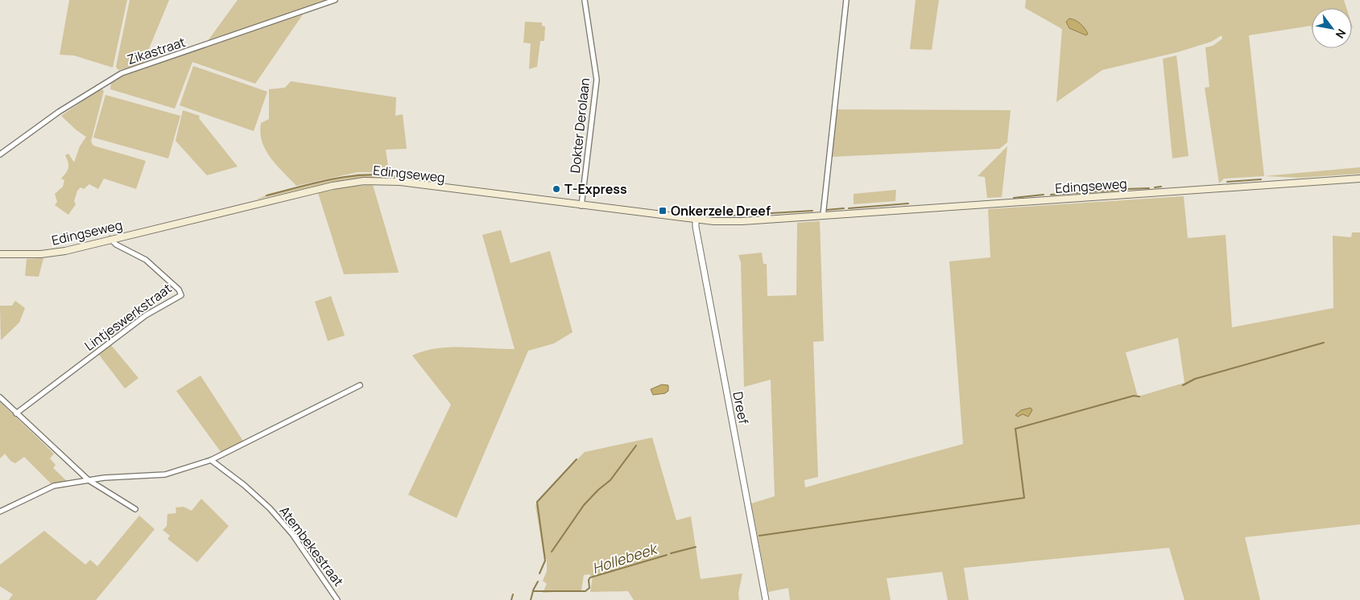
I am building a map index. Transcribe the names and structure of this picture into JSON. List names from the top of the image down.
{
  "streets": {
    "main road": ["Edingseweg"],
    "street": [
      "Zikastraat",
      "Dokter Derolaan",
      "Lintjeswerkstraat",
      "Dreef",
      "Atembekestraat"
    ]
  },
  "crossings": [
    ["Dokter Derolaan", "Edingseweg"],
    ["Edingseweg", "Lintjeswerkstraat"],
    ["Edingseweg", "Dreef"]
  ],
  "water": ["Hollebeek"],
  "places": {
    "other": ["T-Express"],
    "transit": ["Onkerzele Dreef"]
  },
  "north": "bottom right"
}
